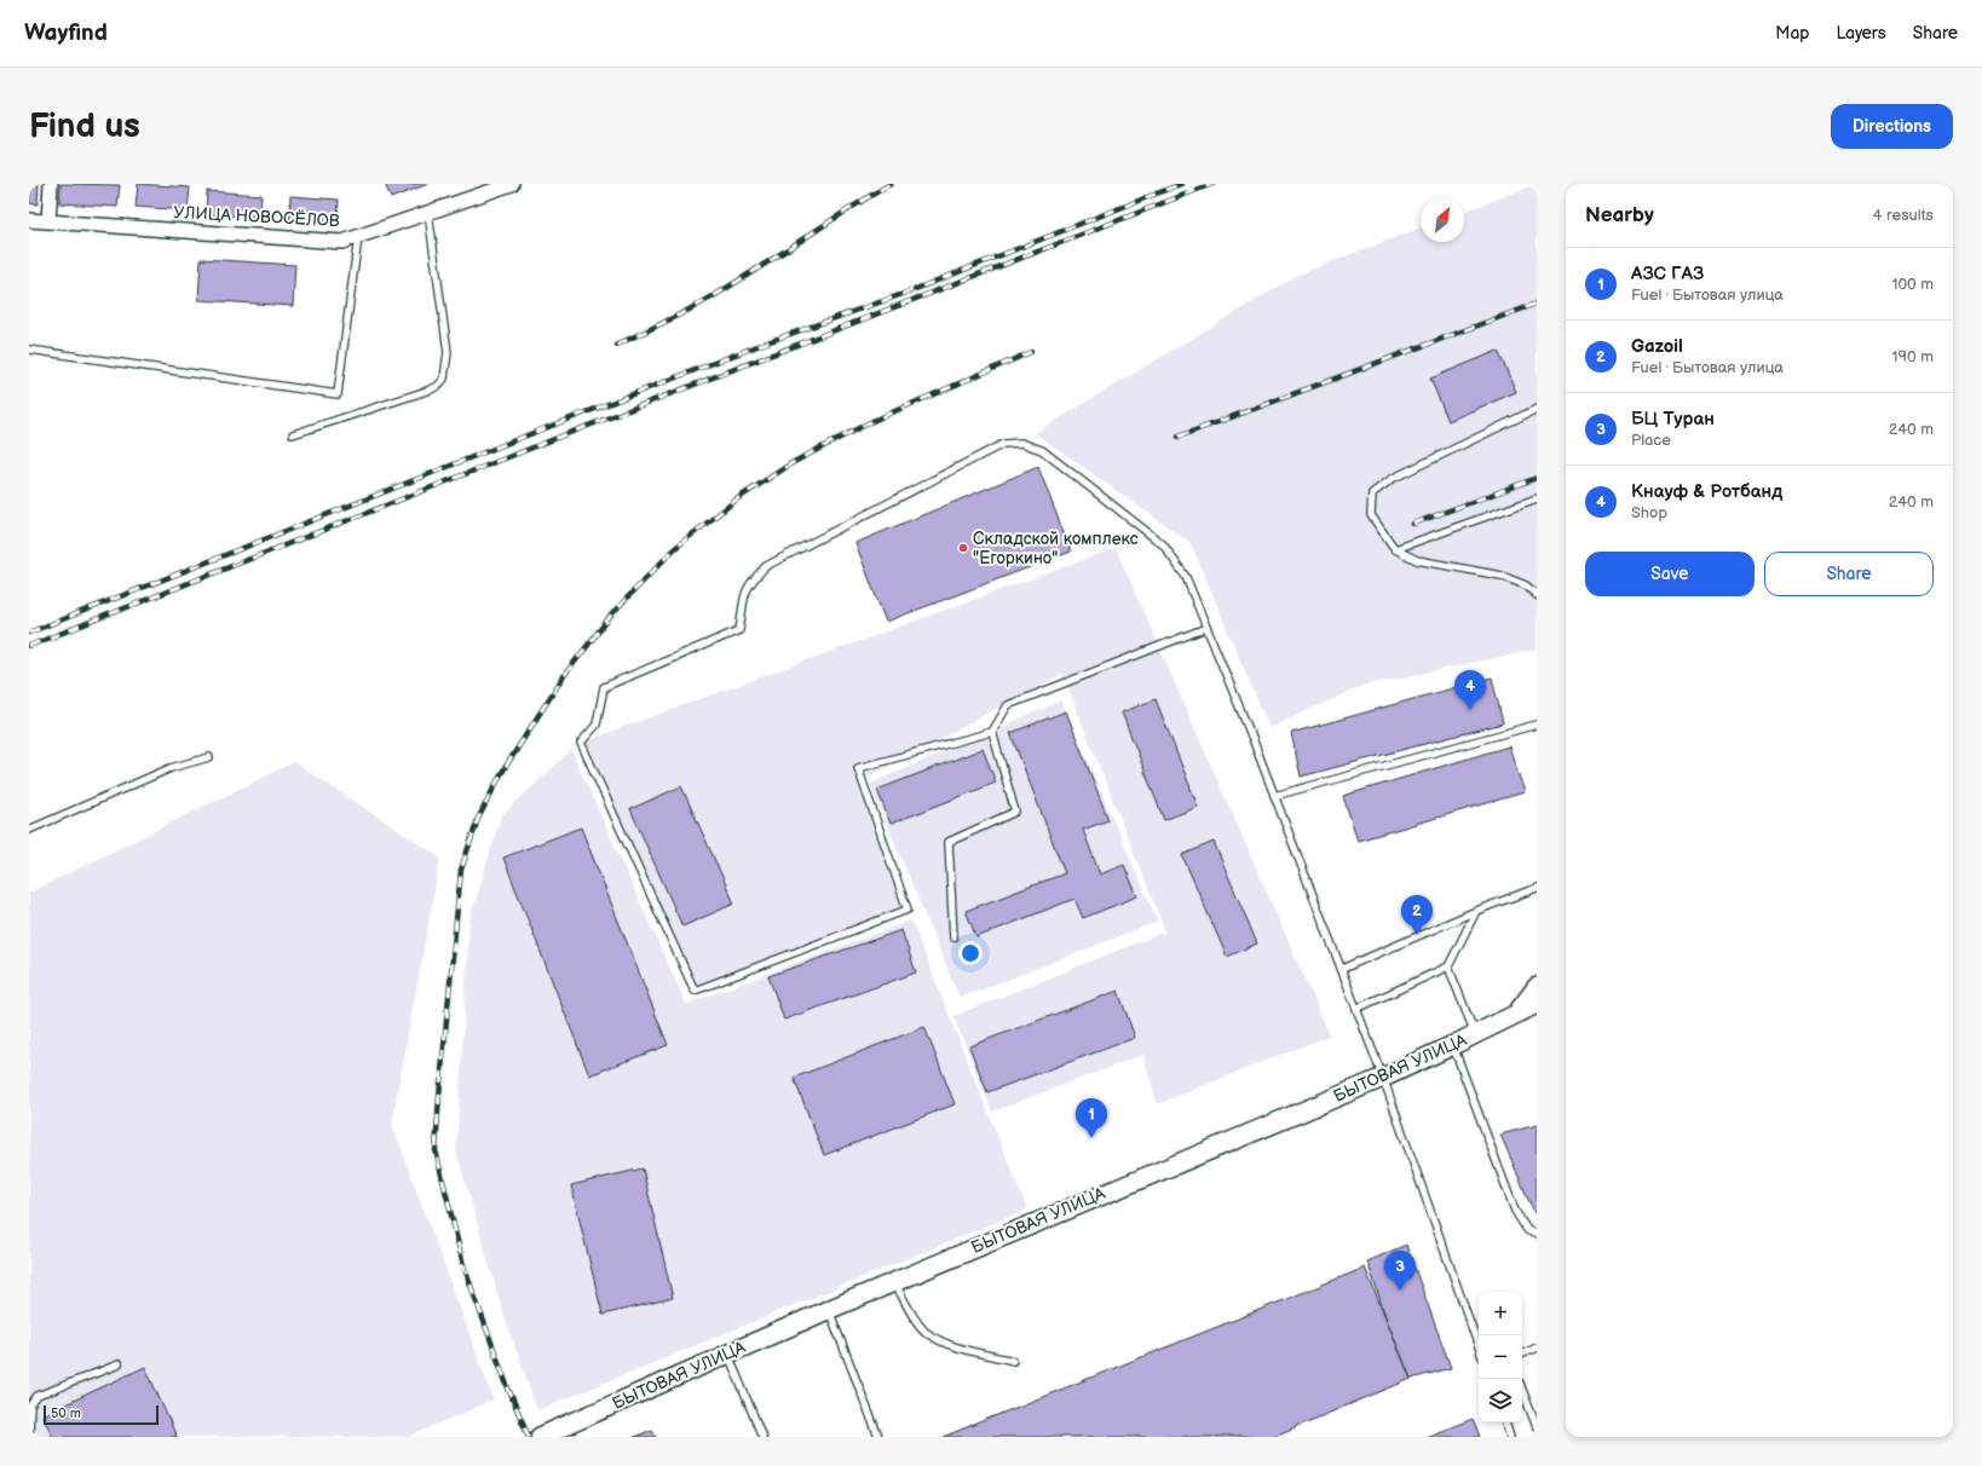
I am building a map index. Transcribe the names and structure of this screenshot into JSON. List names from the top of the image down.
{
  "streets": {
    "main road": ["БЫТОВАЯ УЛИЦА"],
    "street": ["УЛИЦА НОВОСЁЛОВ"]
  },
  "places": ["Складской комплекс \"Егоркино\""],
  "scale_bar": "50 m",
  "north": "top right",
  "page": {
    "header": "Wayfind",
    "nav": ["Map", "Layers", "Share"],
    "buttons": [
      "Directions",
      ["Save", "Share"]
    ],
    "title": "Find us",
    "heading": ["Nearby", "4 results"],
    "list": [
      {
        "mark": "1",
        "name": "АЗС ГАЗ",
        "note": "Fuel · Бытовая улица",
        "value": "100 m"
      },
      {
        "mark": "2",
        "name": "Gazoil",
        "note": "Fuel · Бытовая улица",
        "value": "190 m"
      },
      {
        "mark": "3",
        "name": "БЦ Туран",
        "note": "Place",
        "value": "240 m"
      },
      {
        "mark": "4",
        "name": "Кнауф & Ротбанд",
        "note": "Shop",
        "value": "240 m"
      }
    ],
    "pins": [
      "4",
      "2",
      "1",
      "3"
    ],
    "map_buttons": ["+", "−"],
    "scale": "50 m"
  }
}
